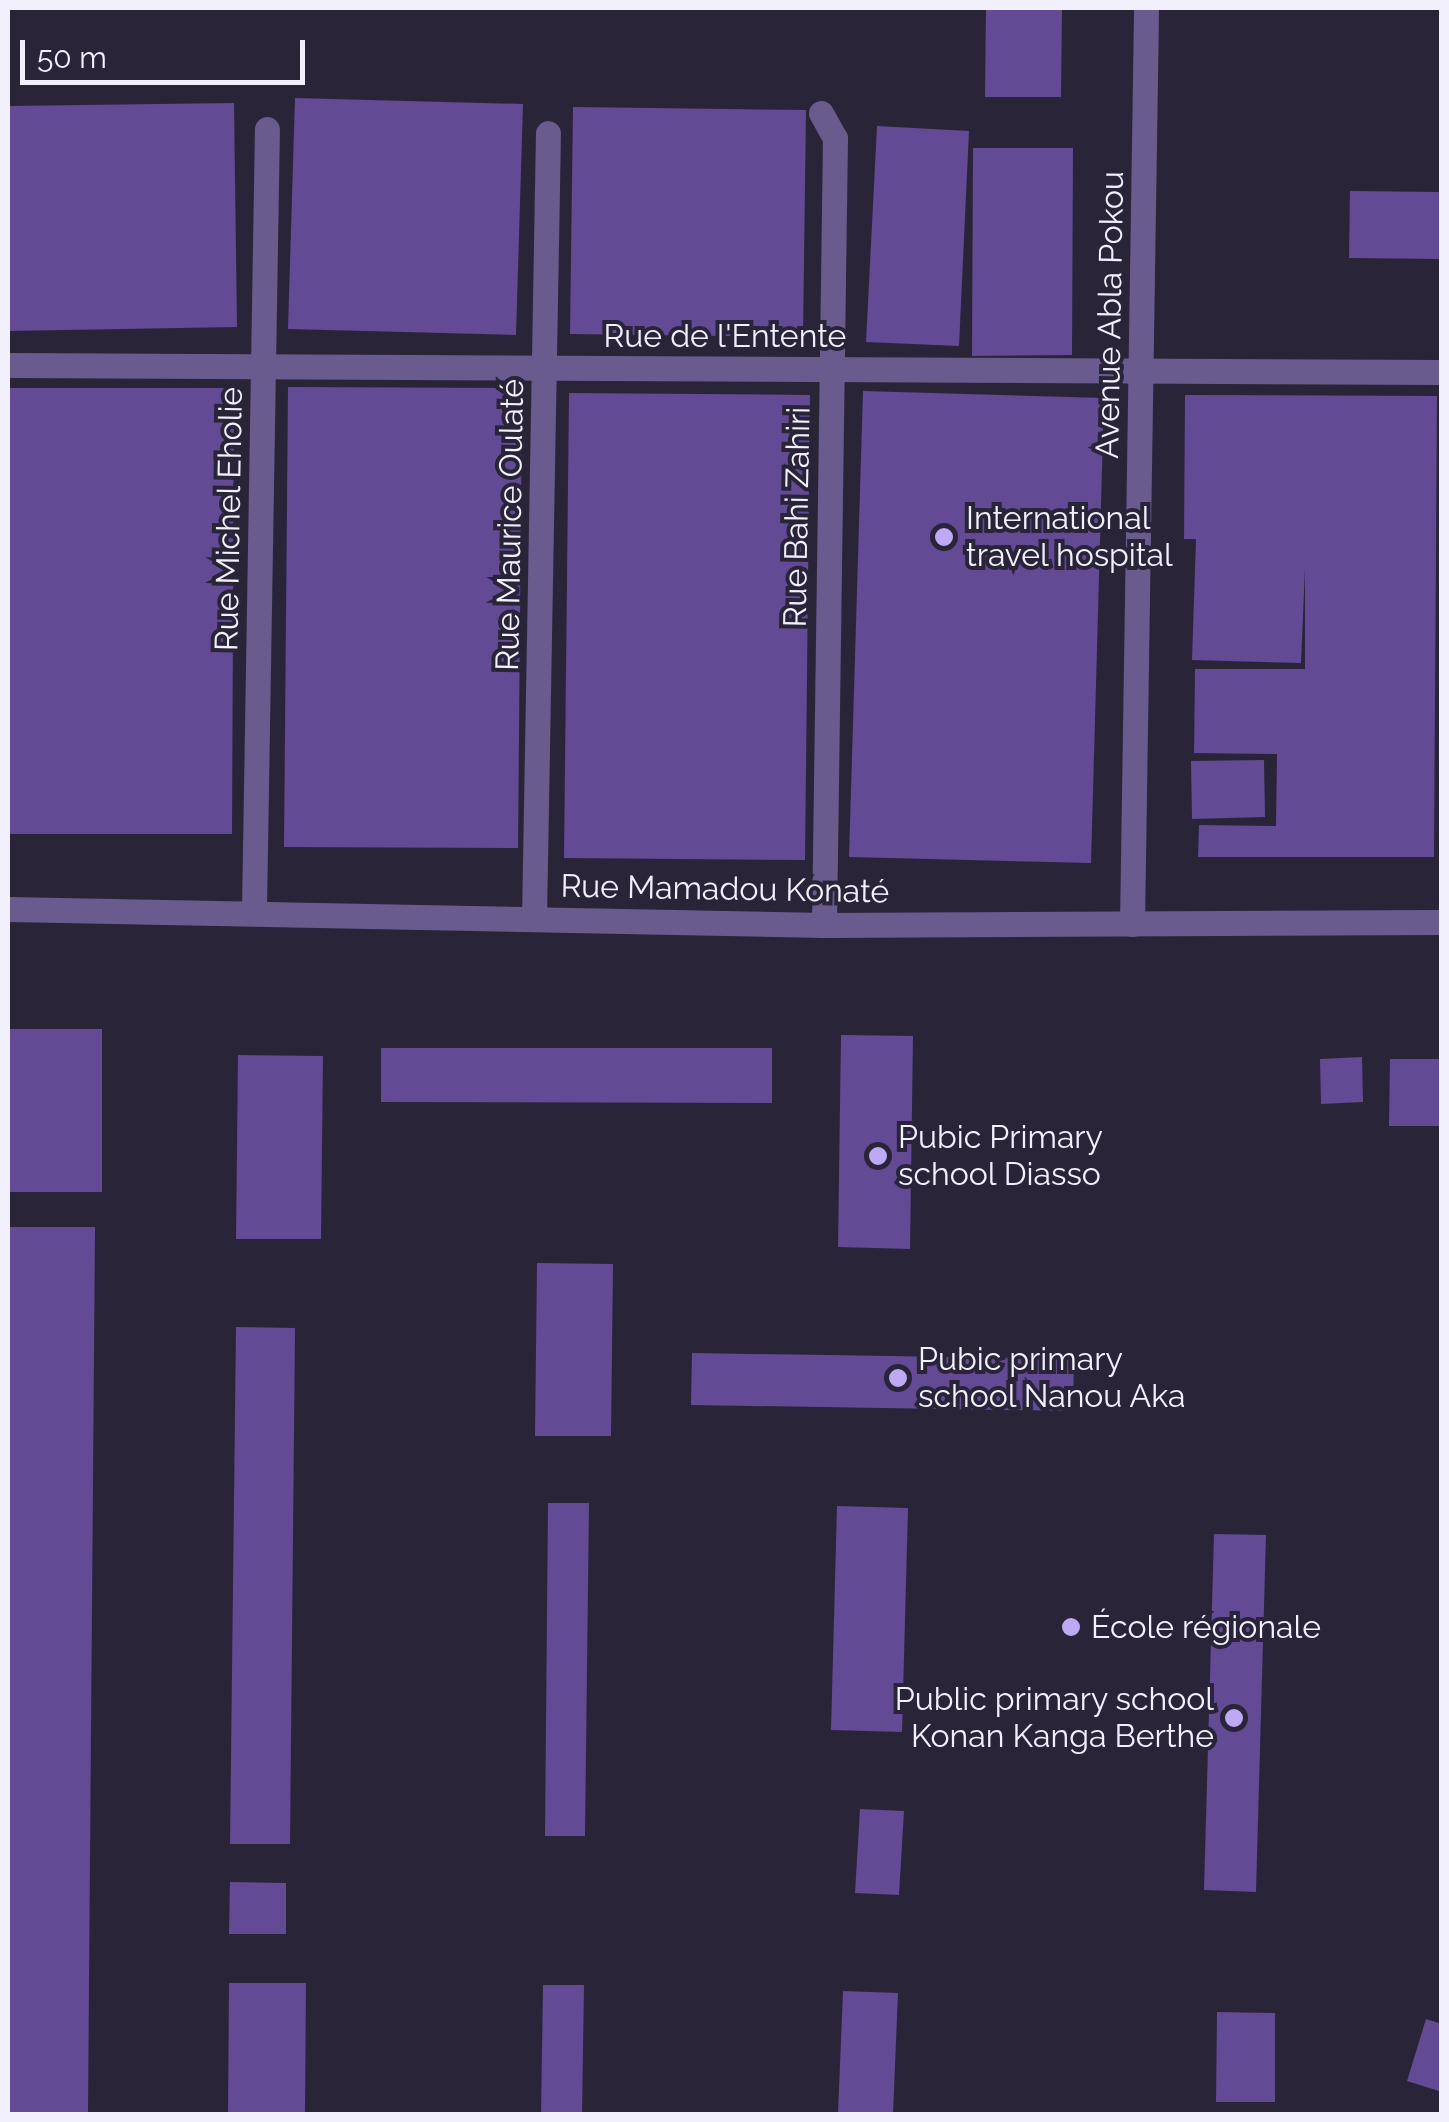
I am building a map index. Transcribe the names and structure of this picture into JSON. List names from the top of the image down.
{
  "streets": {
    "street": [
      "Avenue Abla Pokou",
      "Rue de l'Entente",
      "Rue Bahi Zahiri",
      "Rue Michel Eholie",
      "Rue Maurice Oulaté",
      "Rue Mamadou Konaté"
    ]
  },
  "crossings": [
    ["Avenue Abla Pokou", "Rue de l'Entente"],
    ["Avenue Abla Pokou", "Rue Mamadou Konaté"],
    ["Rue de l'Entente", "Rue Bahi Zahiri"],
    ["Rue de l'Entente", "Rue Michel Eholie"],
    ["Rue de l'Entente", "Rue Maurice Oulaté"],
    ["Rue Bahi Zahiri", "Rue Mamadou Konaté"],
    ["Rue Michel Eholie", "Rue Mamadou Konaté"],
    ["Rue Maurice Oulaté", "Rue Mamadou Konaté"]
  ],
  "places": [
    "International travel hospital",
    "Pubic Primary school Diasso",
    "Pubic primary school Nanou Aka",
    "École régionale",
    "Public primary school Konan Kanga Berthe"
  ],
  "scale_bar": "50 m"
}
